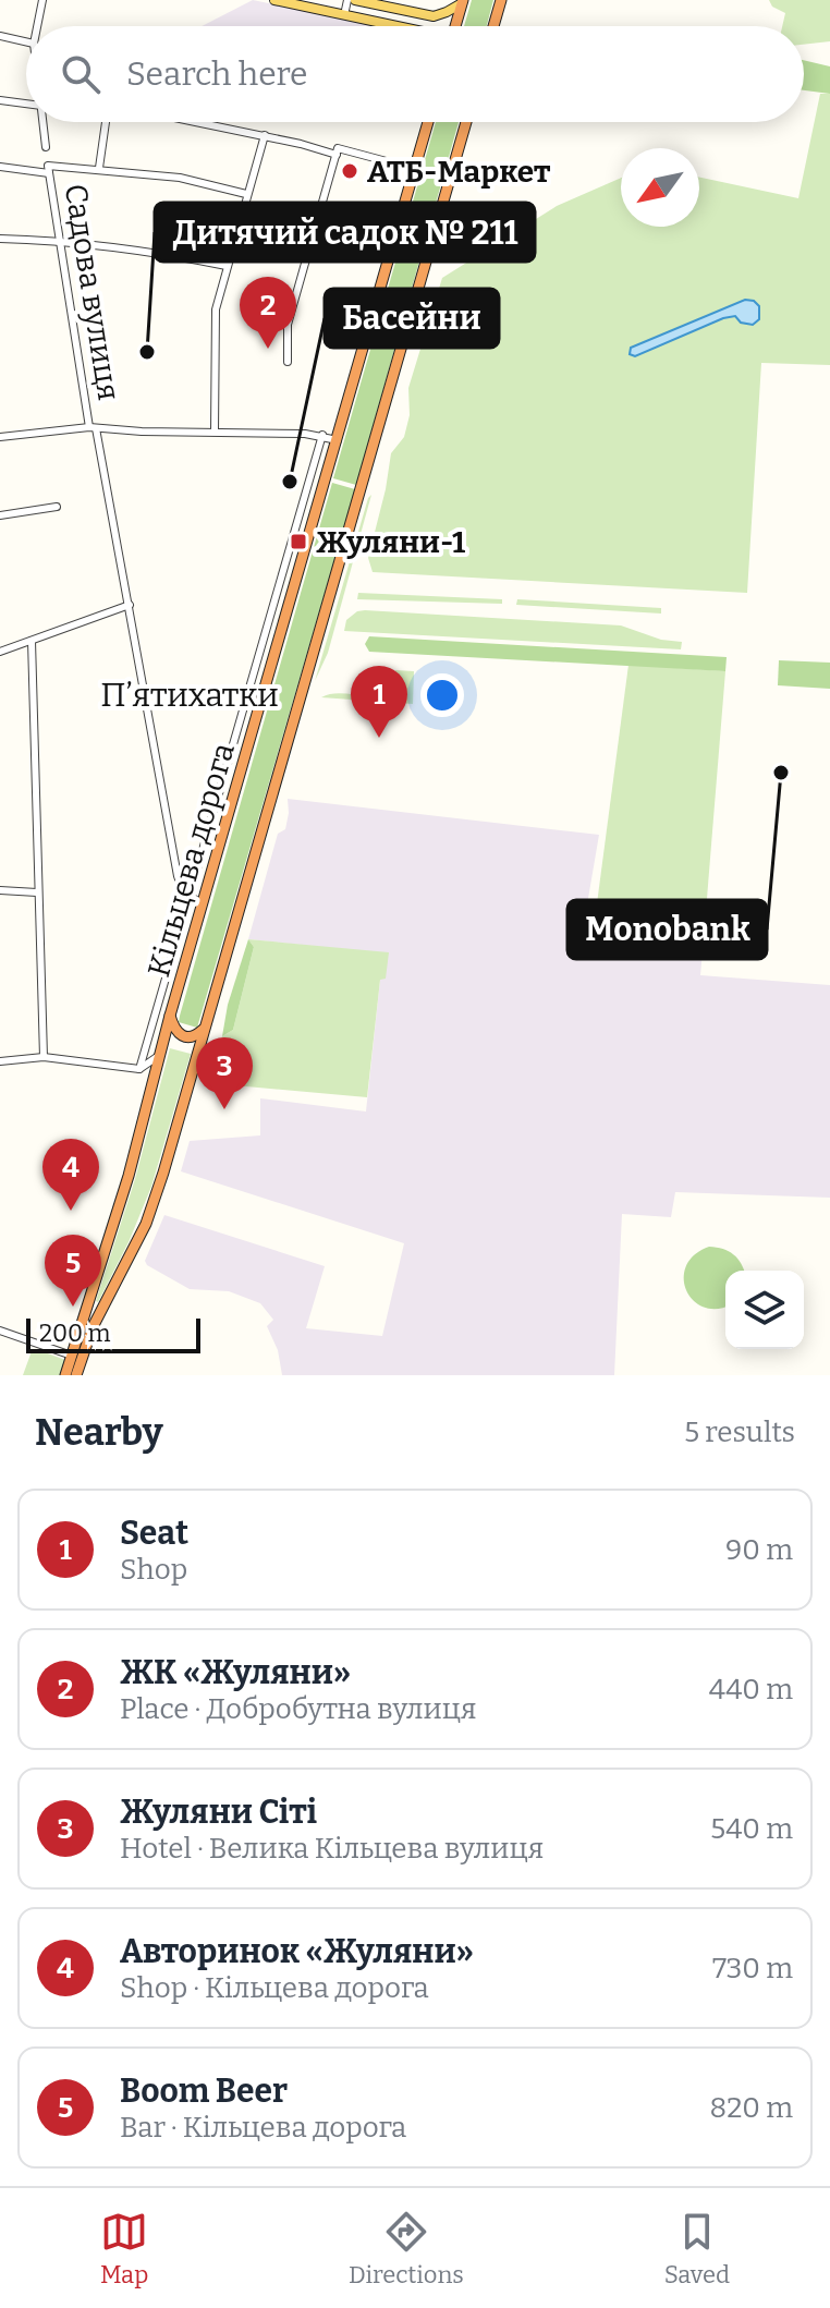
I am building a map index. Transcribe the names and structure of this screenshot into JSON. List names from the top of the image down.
{
  "streets": {
    "highway": ["Кільцева дорога"],
    "street": ["Садова вулиця"]
  },
  "districts": ["Пʼятихатки"],
  "places": {
    "other": [
      "АТБ-Маркет",
      "Дитячий садок № 211",
      "Басейни",
      "Monobank"
    ],
    "transit": ["Жуляни-1"]
  },
  "scale_bar": "200 m",
  "north": "bottom left",
  "page": {
    "search": "Search here",
    "pins": [
      "2",
      "1",
      "3",
      "4",
      "5"
    ],
    "scale": "200 m",
    "heading": ["Nearby", "5 results"],
    "list": [
      {
        "mark": "1",
        "name": "Seat",
        "note": "Shop",
        "value": "90 m"
      },
      {
        "mark": "2",
        "name": "ЖК «Жуляни»",
        "note": "Place · Добробутна вулиця",
        "value": "440 m"
      },
      {
        "mark": "3",
        "name": "Жуляни Сіті",
        "note": "Hotel · Велика Кільцева вулиця",
        "value": "540 m"
      },
      {
        "mark": "4",
        "name": "Авторинок «Жуляни»",
        "note": "Shop · Кільцева дорога",
        "value": "730 m"
      },
      {
        "mark": "5",
        "name": "Boom Beer",
        "note": "Bar · Кільцева дорога",
        "value": "820 m"
      }
    ],
    "nav": ["Map", "Directions", "Saved"]
  }
}
